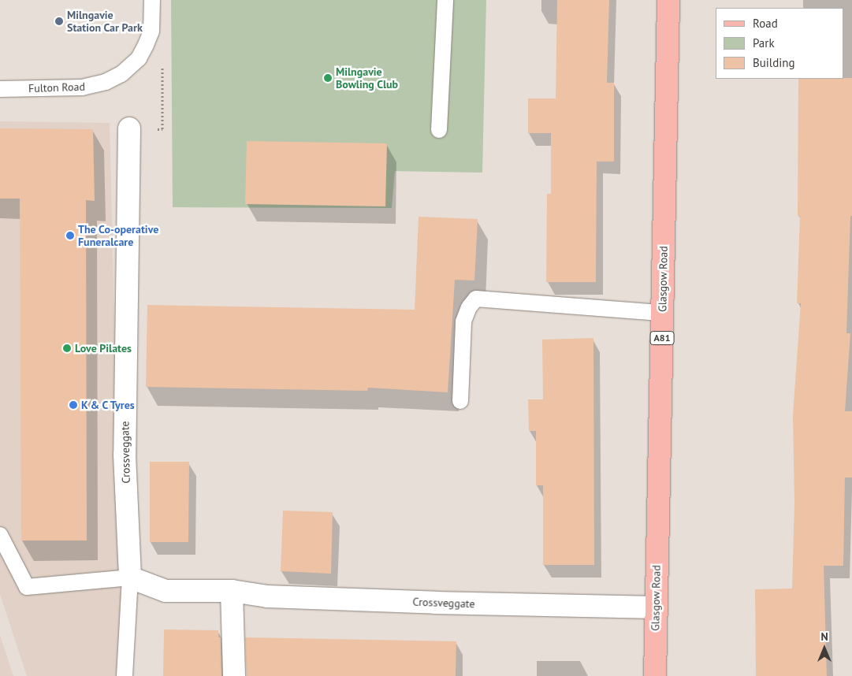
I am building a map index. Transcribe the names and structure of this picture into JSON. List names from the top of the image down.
{
  "streets": {
    "main road": ["Glasgow Road", "A81"],
    "street": ["Crossveggate"],
    "lane": ["Fulton Road"]
  },
  "crossings": [
    ["Glasgow Road", "Crossveggate"]
  ],
  "places": [
    "Milngavie Station Car Park",
    "Milngavie Bowling Club",
    "The Co-operative Funeralcare",
    "Love Pilates",
    "K & C Tyres"
  ],
  "legend": ["Road", "Park", "Building"],
  "north": "top"
}
